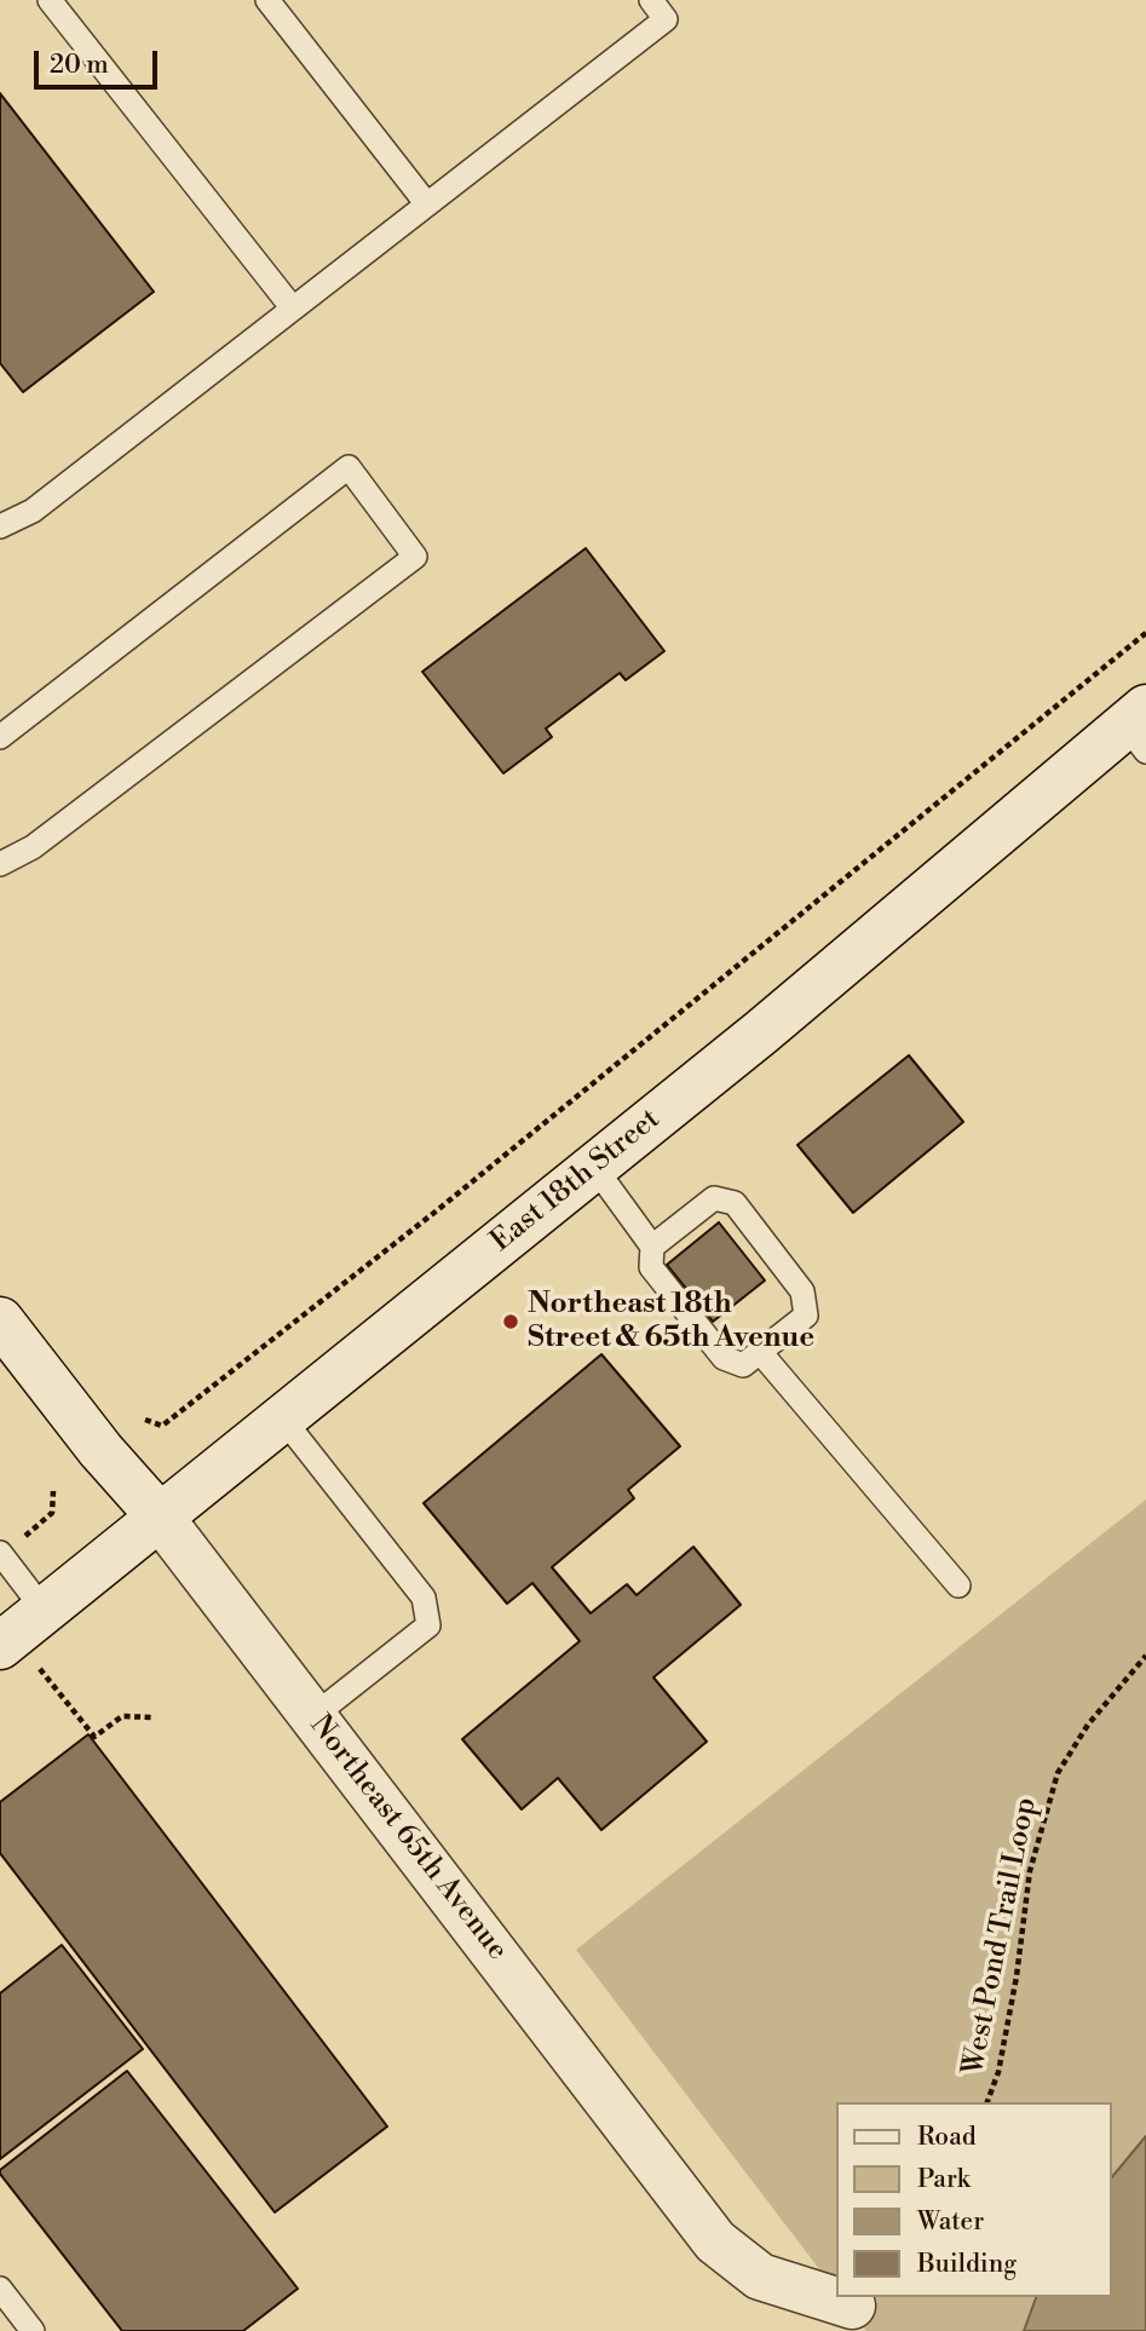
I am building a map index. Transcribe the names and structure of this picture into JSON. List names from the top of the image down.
{
  "streets": {
    "street": ["East 18th Street", "Northeast 65th Avenue"],
    "path": ["West Pond Trail Loop"]
  },
  "crossings": [
    ["East 18th Street", "Northeast 65th Avenue"]
  ],
  "places": ["Northeast 18th Street & 65th Avenue"],
  "legend": [
    "Road",
    "Park",
    "Water",
    "Building"
  ],
  "scale_bar": "20 m"
}
